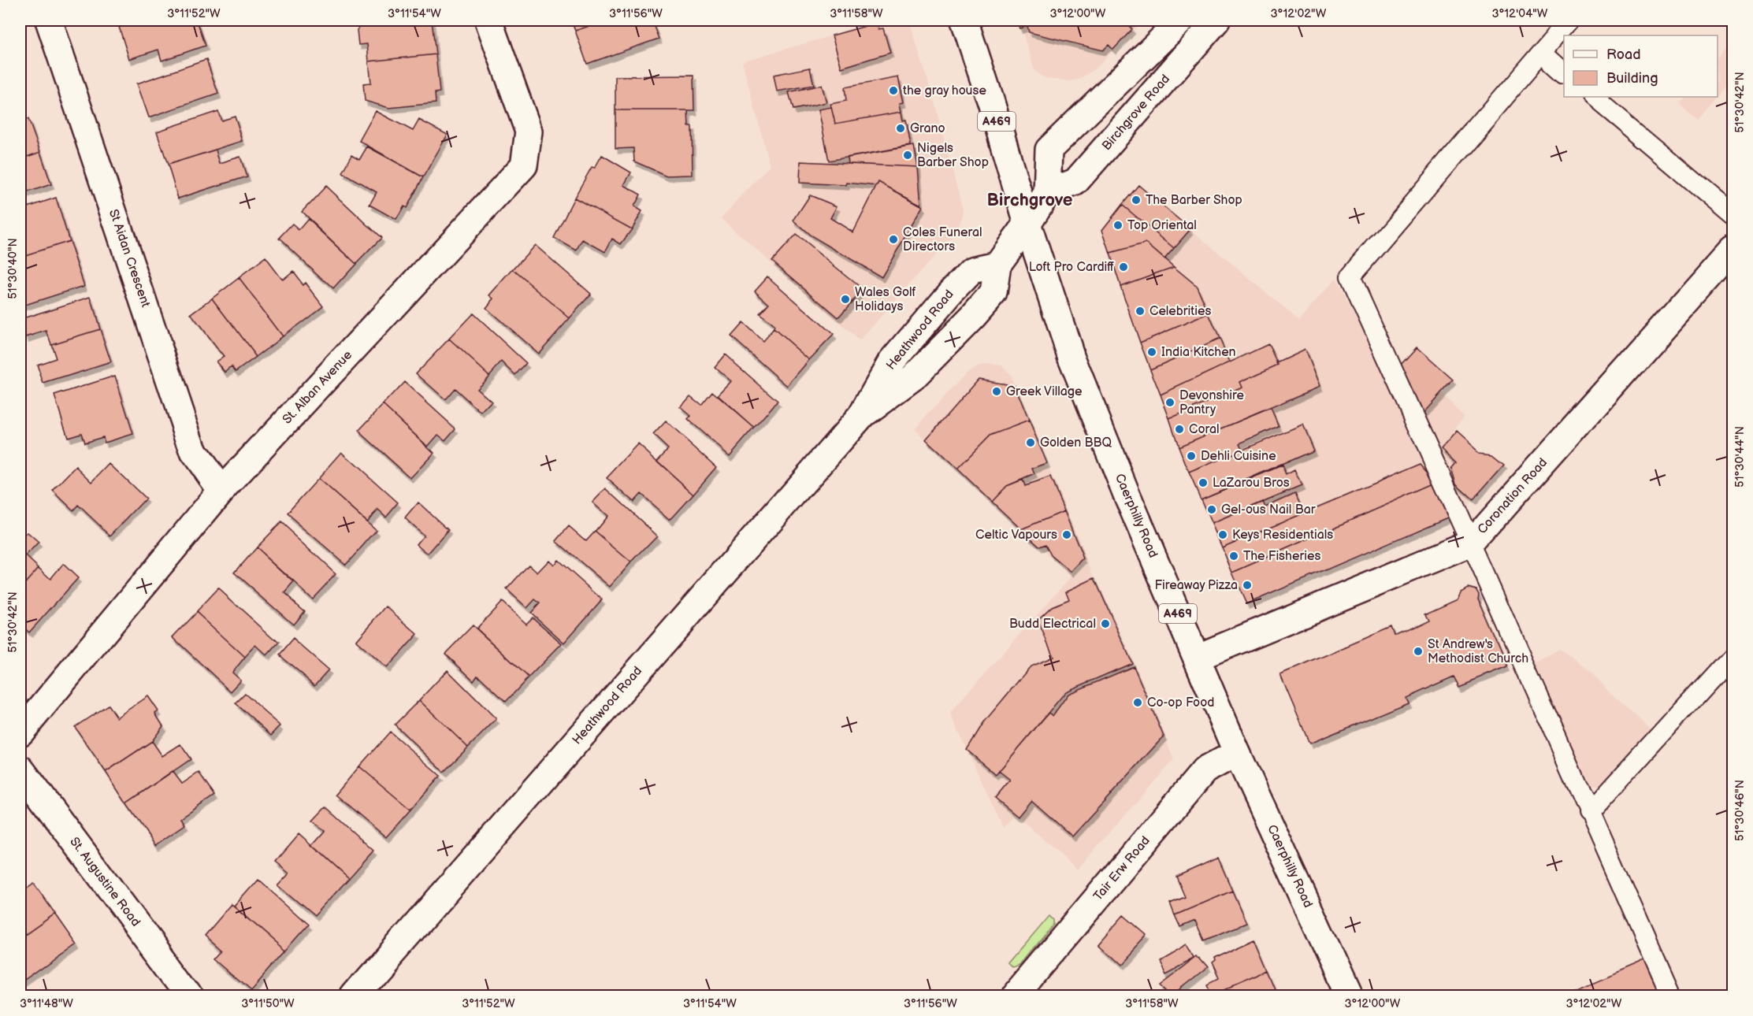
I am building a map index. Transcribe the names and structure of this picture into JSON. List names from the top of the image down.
{
  "streets": {
    "street": [
      "Birchgrove Road",
      "A469",
      "St Aidan Crescent",
      "Heathwood Road",
      "St. Alban Avenue",
      "Coronation Road",
      "Caerphilly Road",
      "Tair Erw Road",
      "St. Augustine Road"
    ]
  },
  "crossings": [
    ["St Aidan Crescent", "St. Alban Avenue"],
    ["Heathwood Road", "Caerphilly Road"],
    ["Coronation Road", "Caerphilly Road"],
    ["Caerphilly Road", "Tair Erw Road"]
  ],
  "districts": ["Birchgrove"],
  "places": [
    "the gray house",
    "Grano",
    "Nigels Barber Shop",
    "The Barber Shop",
    "Top Oriental",
    "Coles Funeral Directors",
    "Loft Pro Cardiff",
    "Wales Golf Holidays",
    "Celebrities",
    "India Kitchen",
    "Greek Village",
    "Devonshire Pantry",
    "Coral",
    "Golden BBQ",
    "Dehli Cuisine",
    "LaZarou Bros",
    "Gel-ous Nail Bar",
    "Celtic Vapours",
    "Keys Residentials",
    "The Fisheries",
    "Fireaway Pizza",
    "Budd Electrical",
    "St Andrew's Methodist Church",
    "Co-op Food"
  ],
  "legend": ["Road", "Building"],
  "coordinates": [
    "3°11'52\"W",
    "3°11'54\"W",
    "3°11'56\"W",
    "3°11'58\"W",
    "3°12'00\"W",
    "3°12'02\"W",
    "3°12'04\"W",
    "51°30'42\"N",
    "51°30'40\"N",
    "51°30'44\"N",
    "51°30'46\"N",
    "3°11'48\"W",
    "3°11'50\"W"
  ]
}
